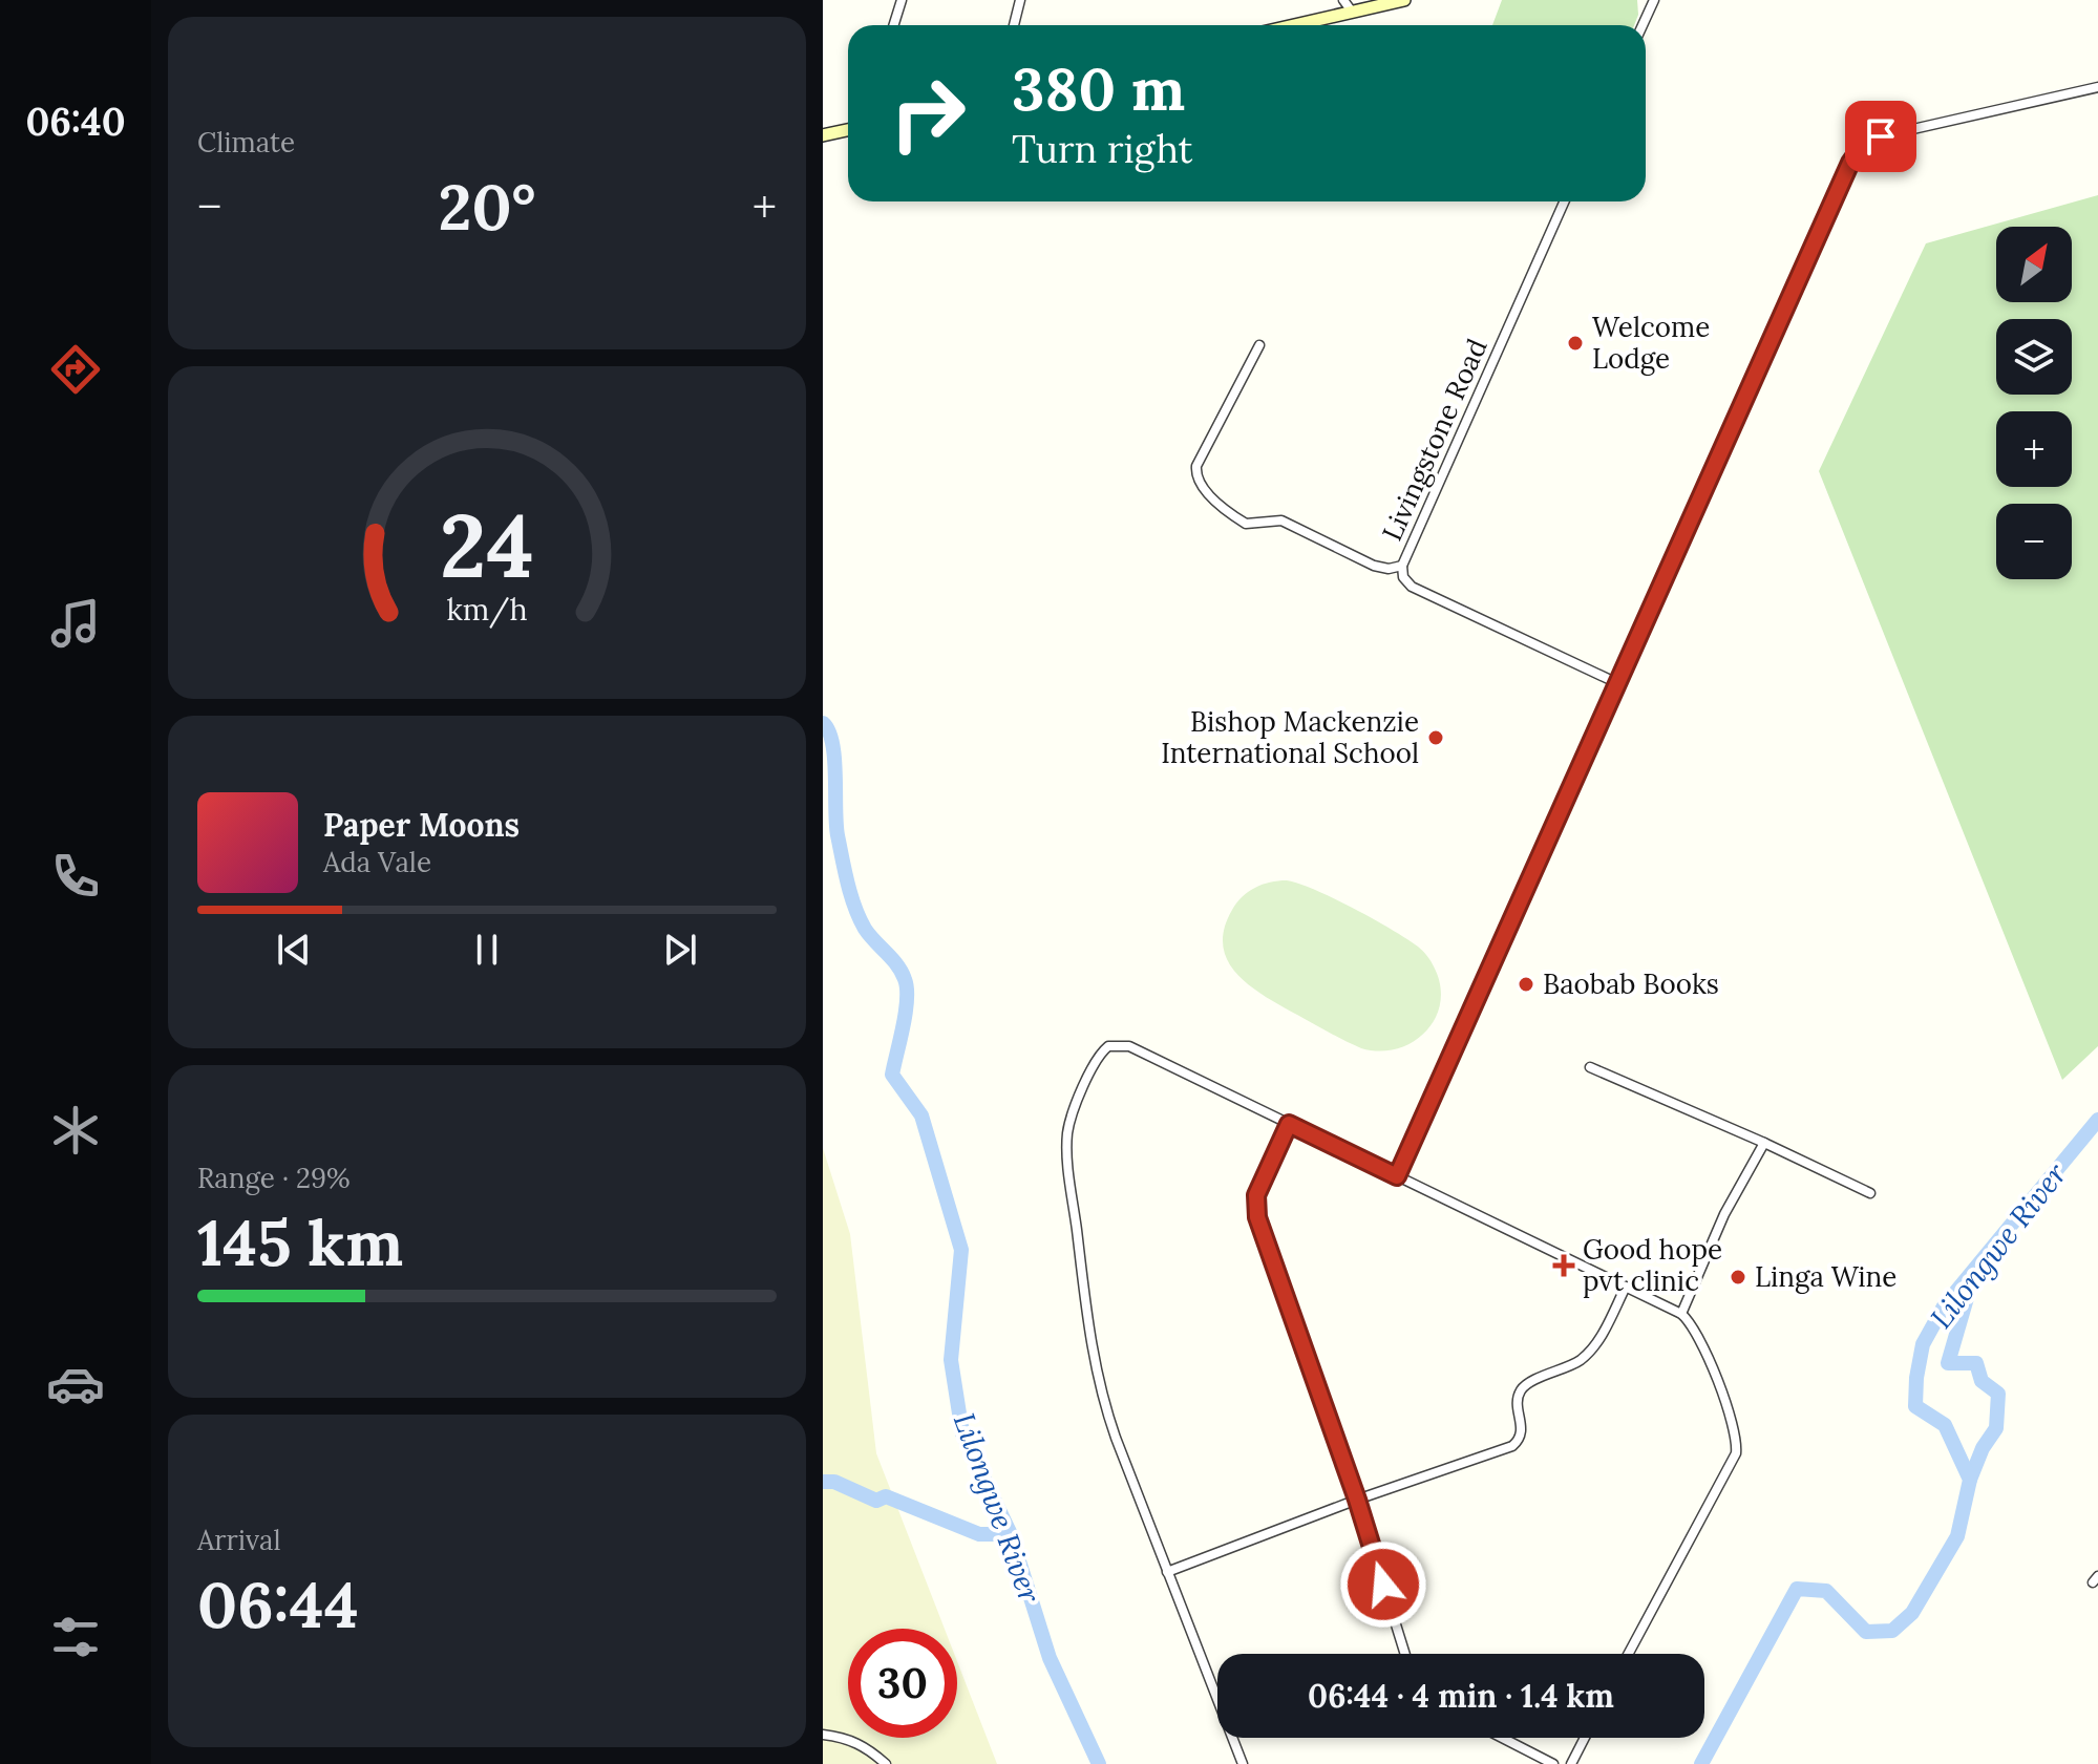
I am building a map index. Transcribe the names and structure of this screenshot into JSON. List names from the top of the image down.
{
  "streets": {
    "street": ["Livingstone Road"]
  },
  "water": ["Lilongwe River"],
  "places": {
    "other": [
      "Welcome Lodge",
      "Bishop Mackenzie International School",
      "Baobab Books",
      "Linga Wine"
    ],
    "health": ["Good hope pvt clinic"]
  },
  "north": "top right",
  "page": {
    "tabs": "06:40",
    "tile": [
      "Climate",
      ["Range · 29%", "145 km"],
      ["Arrival", "06:44"]
    ],
    "turn": ["380 m", "Turn right"],
    "heat": ["−", "20°", "+"],
    "map_buttons": ["+", "−"],
    "song": ["Paper Moons", "Ada Vale"],
    "limit": "30",
    "trip": "06:44 · 4 min · 1.4 km",
    "gauge": ["24", "km/h"]
  }
}
